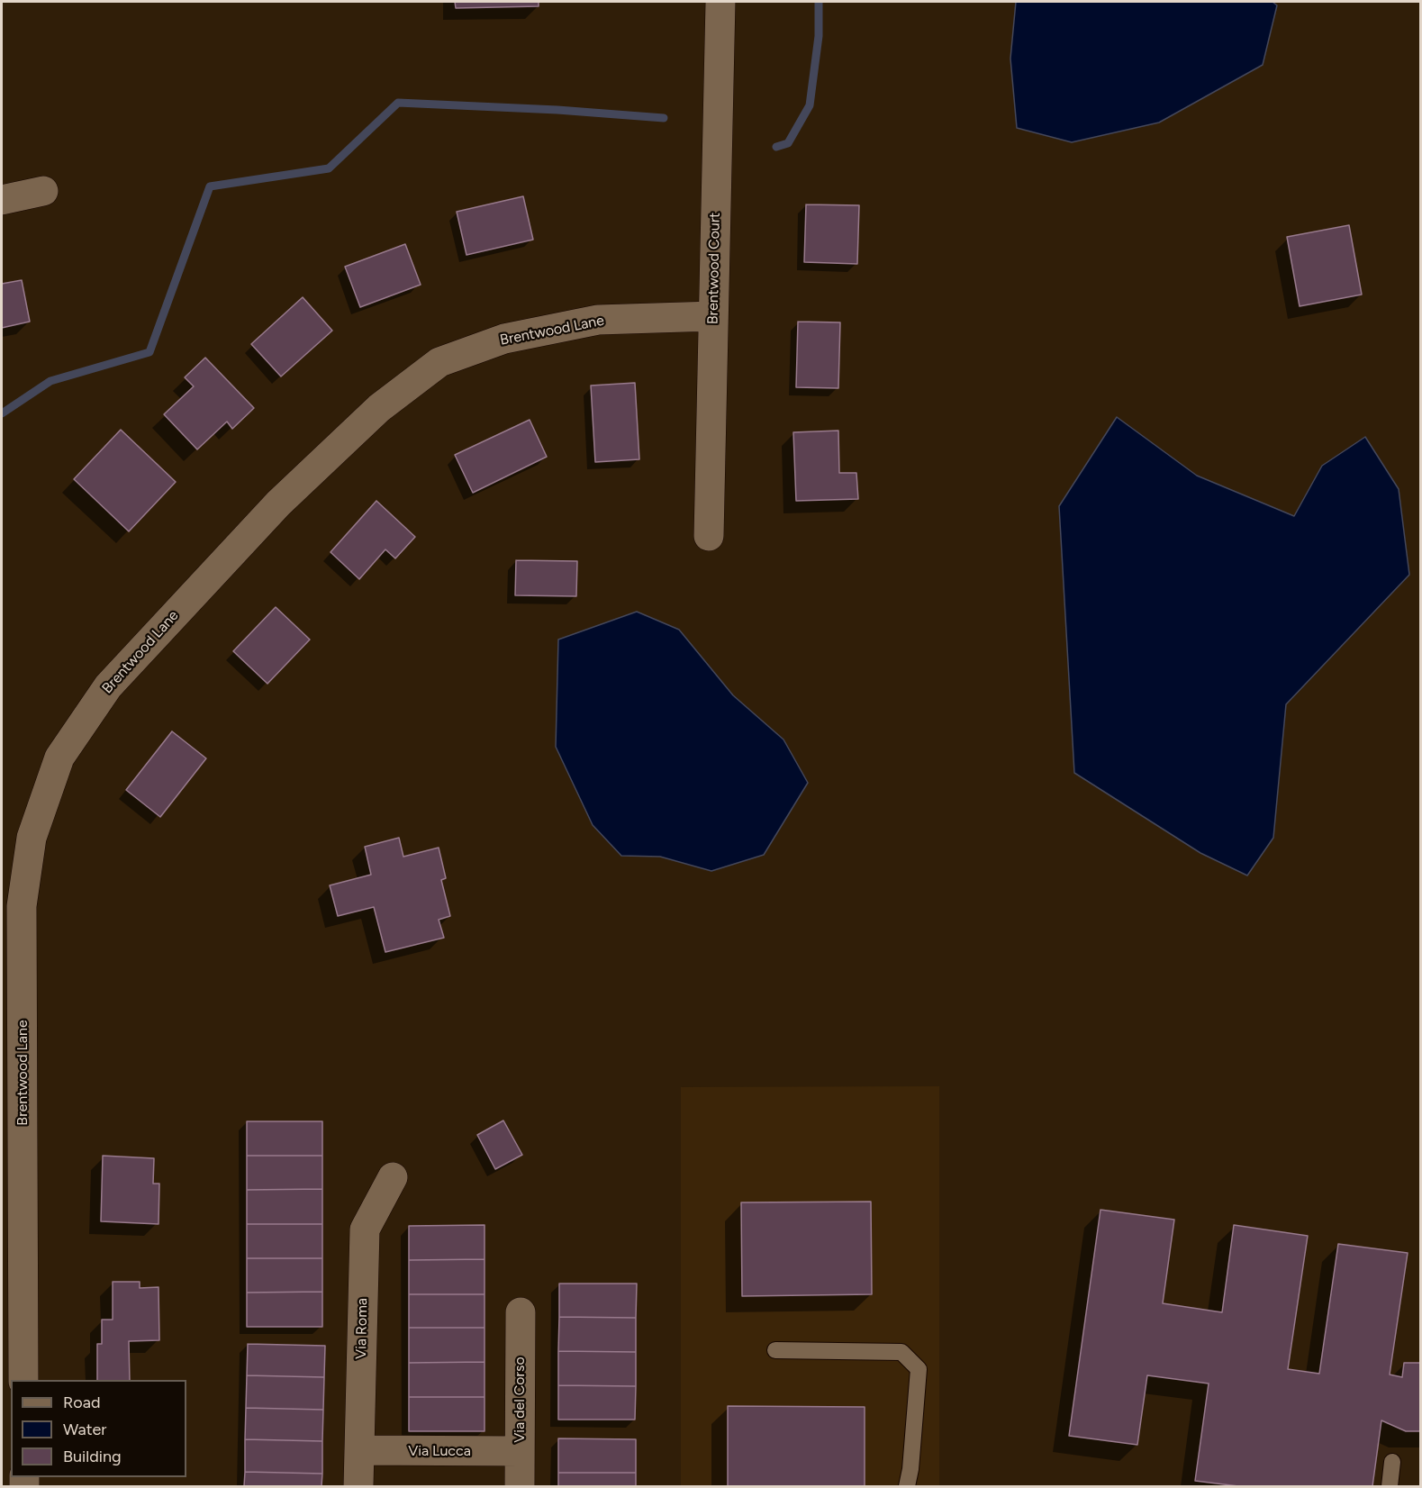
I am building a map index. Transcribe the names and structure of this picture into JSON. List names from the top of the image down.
{
  "streets": {
    "street": [
      "Brentwood Court",
      "Brentwood Lane",
      "Via Roma",
      "Via del Corso",
      "Via Lucca"
    ]
  },
  "crossings": [
    ["Brentwood Court", "Brentwood Lane"],
    ["Via Roma", "Via Lucca"],
    ["Via del Corso", "Via Lucca"]
  ],
  "legend": ["Road", "Water", "Building"]
}
